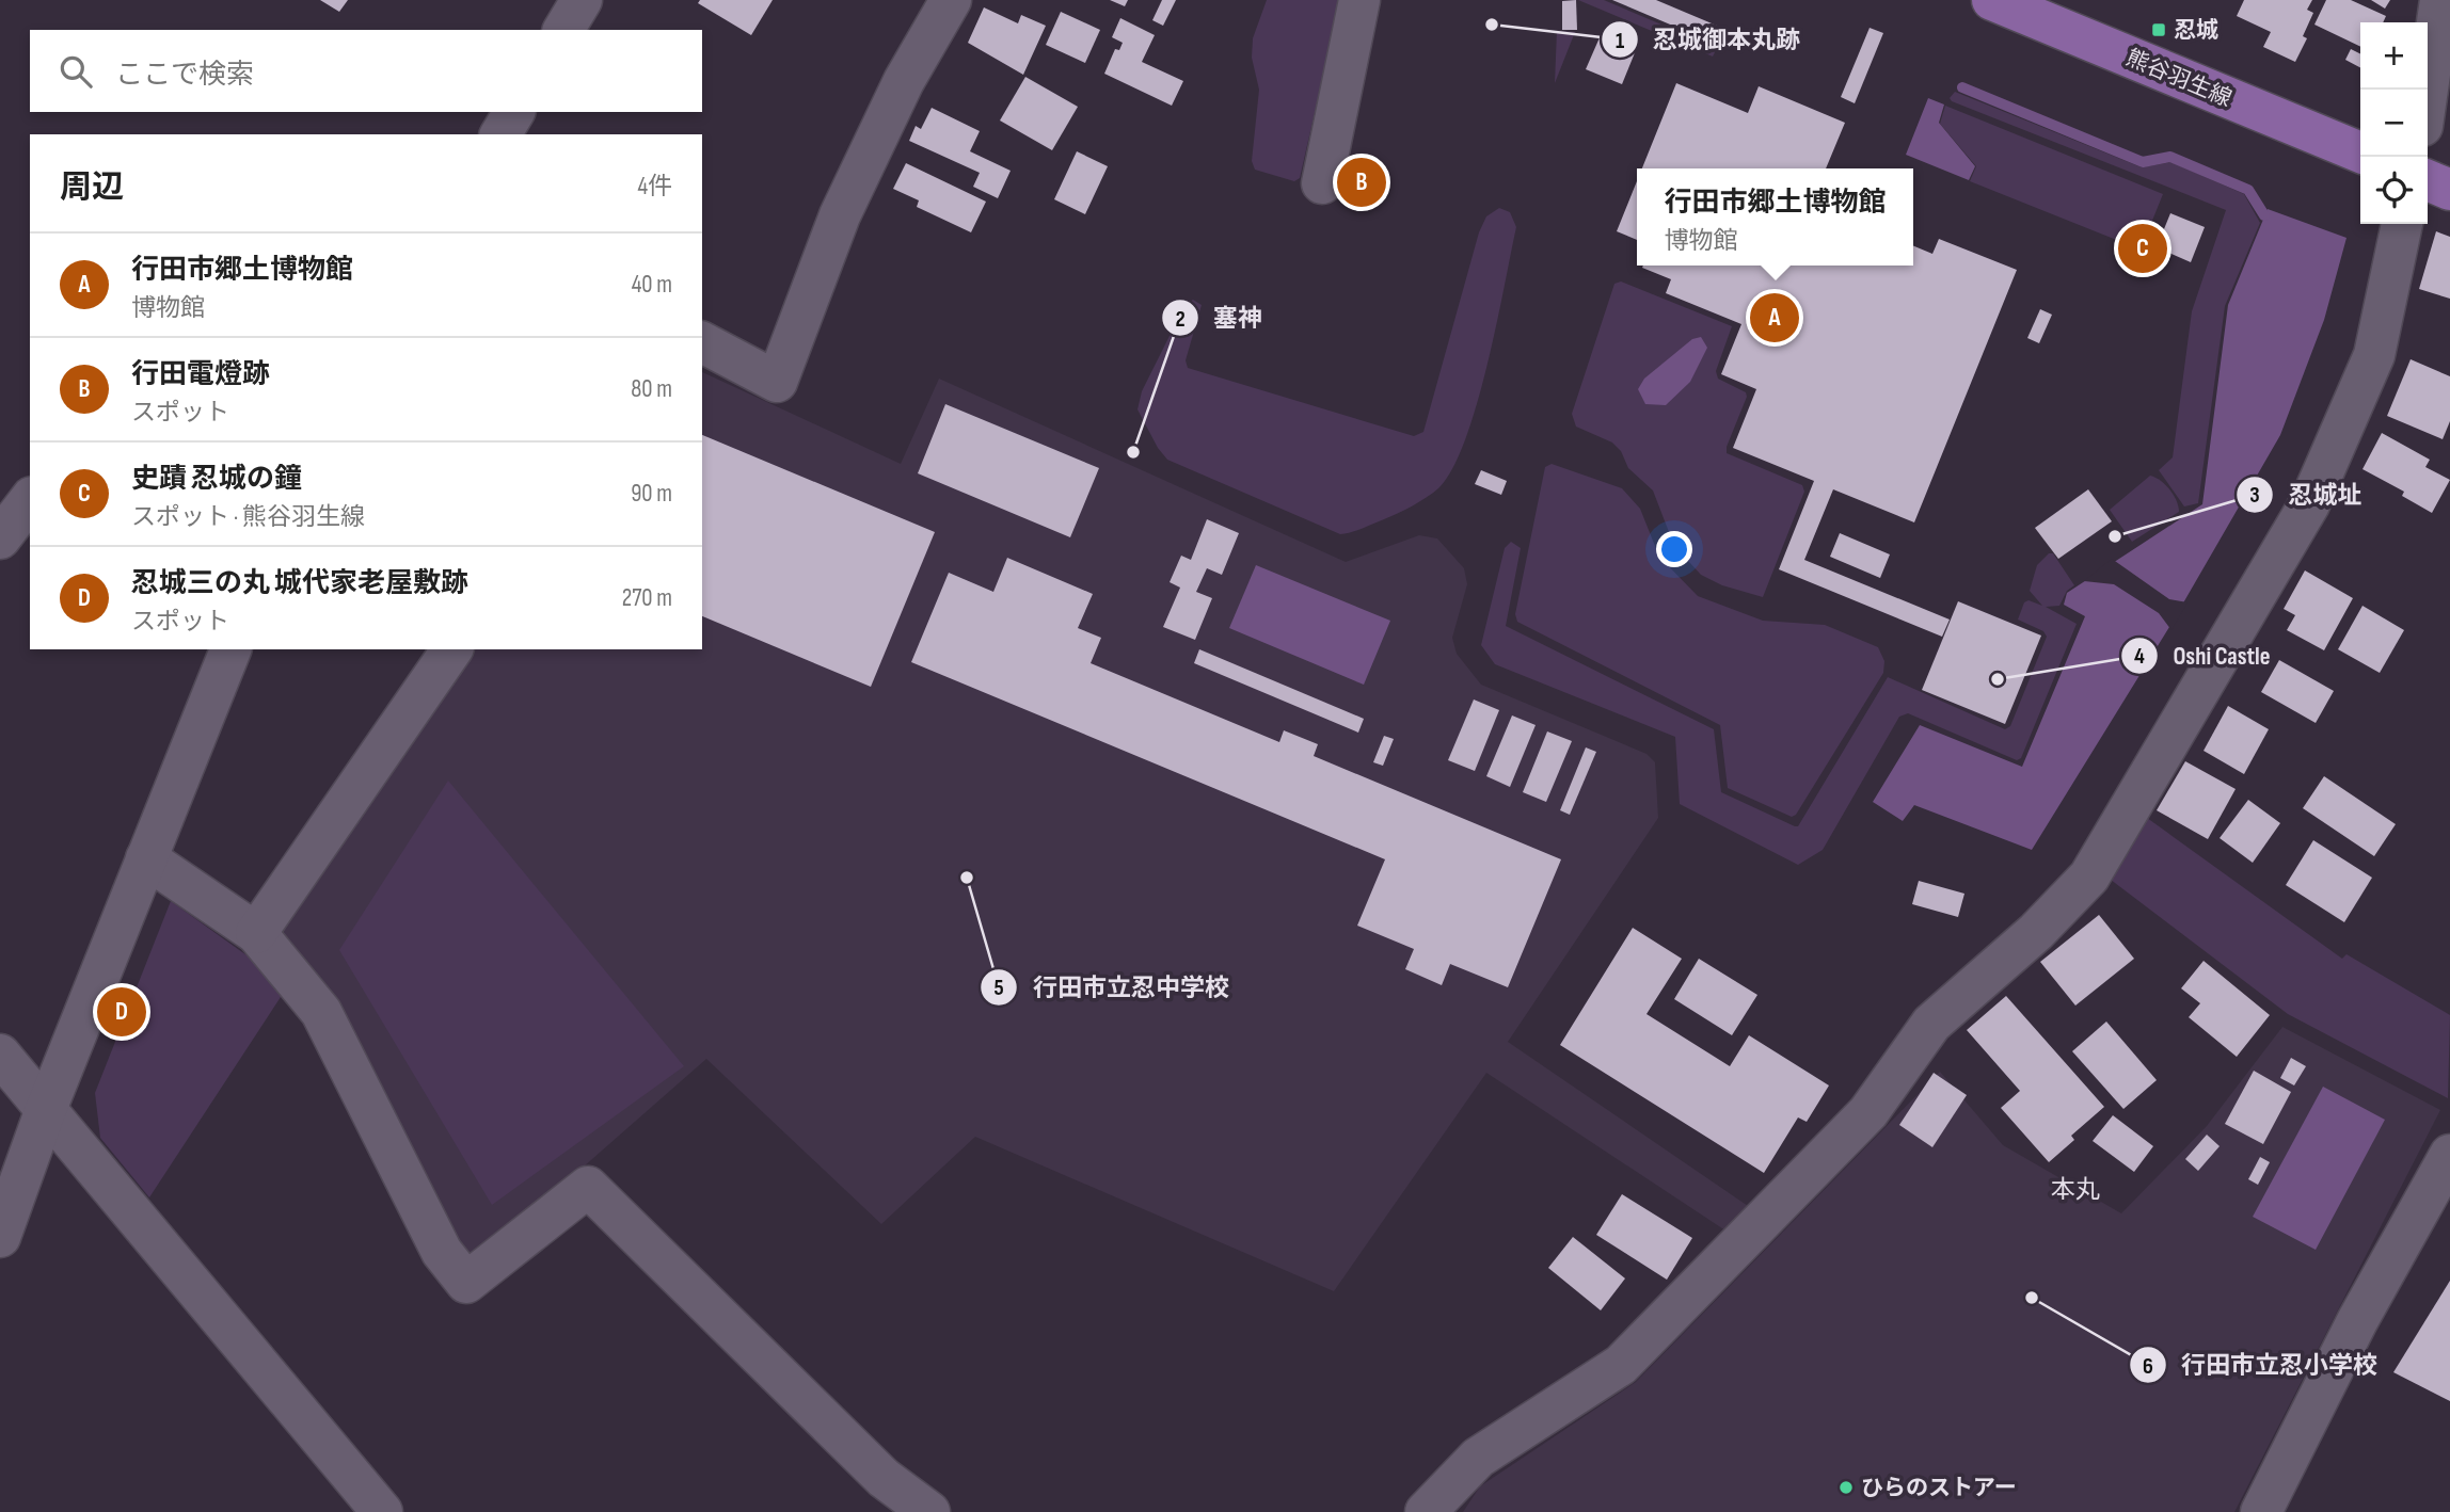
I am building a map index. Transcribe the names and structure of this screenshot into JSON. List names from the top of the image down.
{
  "streets": {
    "main road": ["熊谷羽生線"]
  },
  "districts": ["本丸"],
  "places": {
    "other": [
      "忍城御本丸跡",
      "塞神",
      "忍城址",
      "Oshi Castle",
      "行田市立忍中学校",
      "行田市立忍小学校",
      "ひらのストアー"
    ],
    "transit": ["忍城"]
  },
  "page": {
    "map_buttons": ["+", "−"],
    "search": "ここで検索",
    "heading": ["周辺", "4件"],
    "pins": [
      "B",
      "C",
      "A",
      "D"
    ],
    "popup": ["行田市郷土博物館", "博物館"],
    "list": [
      {
        "mark": "A",
        "name": "行田市郷土博物館",
        "note": "博物館",
        "value": "40 m"
      },
      {
        "mark": "B",
        "name": "行田電燈跡",
        "note": "スポット",
        "value": "80 m"
      },
      {
        "mark": "C",
        "name": "史蹟 忍城の鐘",
        "note": "スポット · 熊谷羽生線",
        "value": "90 m"
      },
      {
        "mark": "D",
        "name": "忍城三の丸 城代家老屋敷跡",
        "note": "スポット",
        "value": "270 m"
      }
    ]
  }
}
